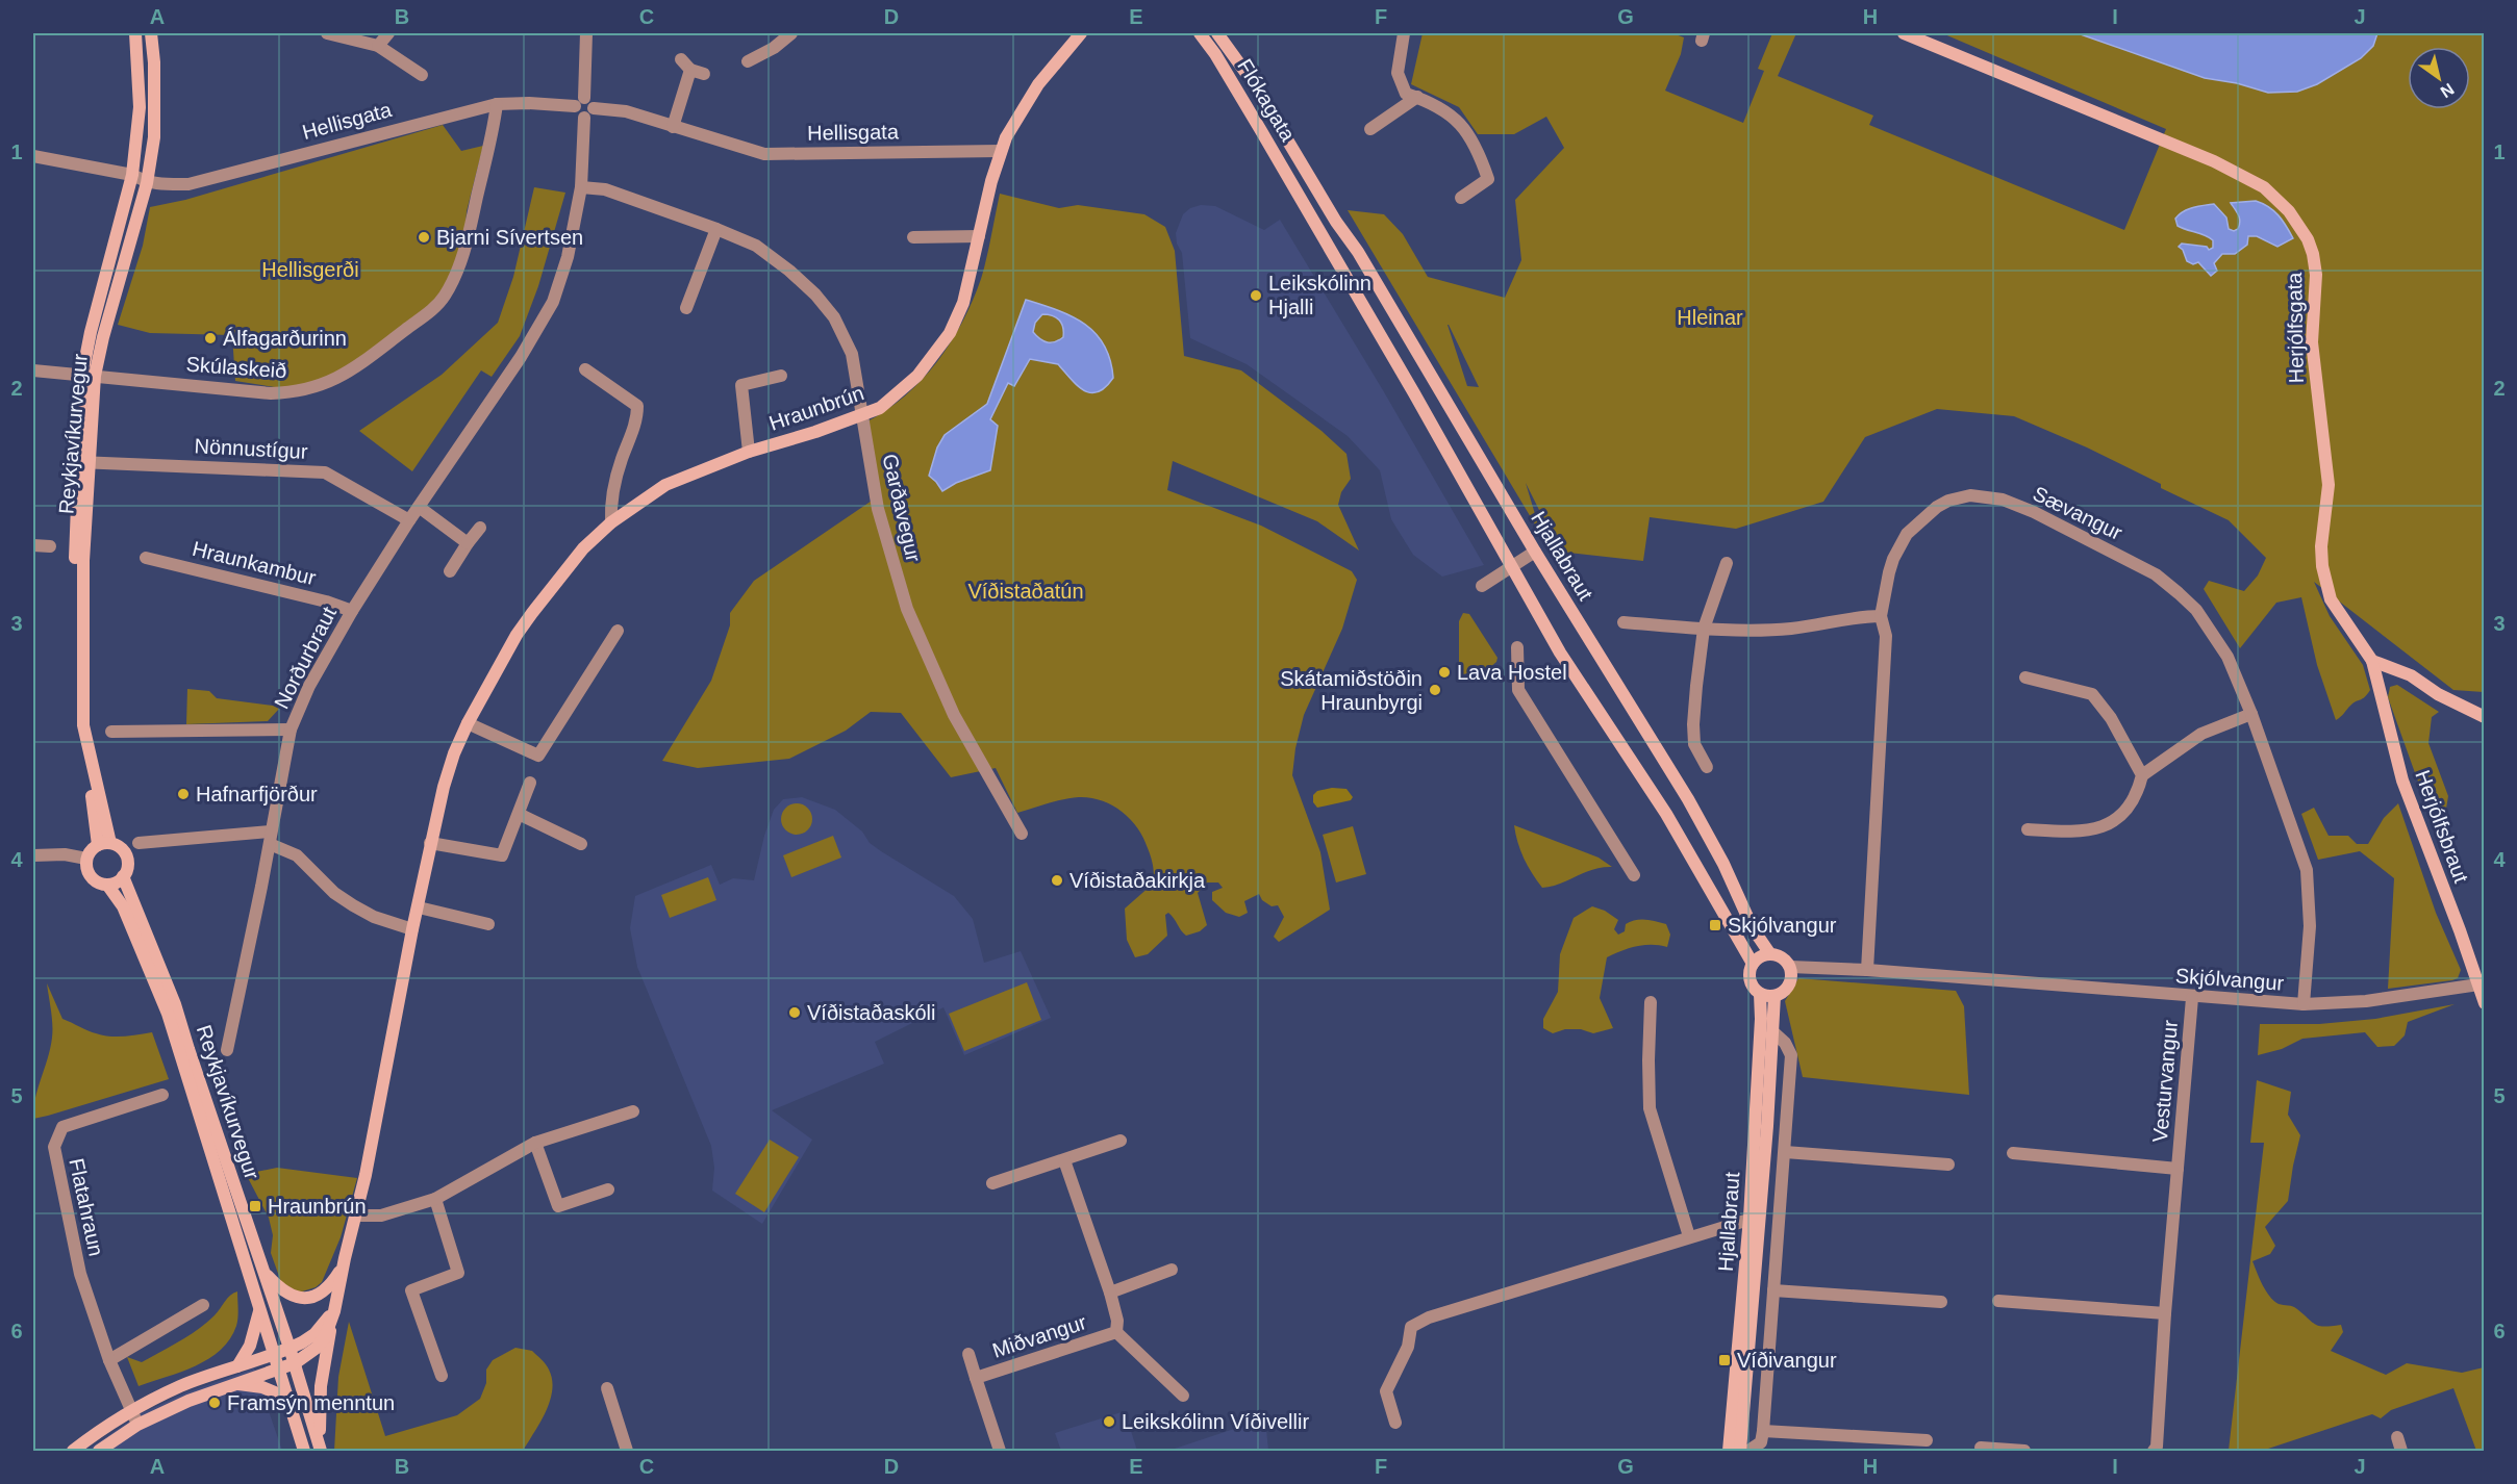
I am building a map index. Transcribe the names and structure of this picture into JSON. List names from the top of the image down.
{
  "streets": {
    "main road": [
      "Flókagata",
      "Herjólfsgata",
      "Hraunbrún",
      "Reykjavíkurvegur",
      "Hjallabraut",
      "Herjólfsbraut"
    ],
    "street": [
      "Hellisgata",
      "Skúlaskeið",
      "Nönnustígur",
      "Garðavegur",
      "Sævangur",
      "Hraunkambur",
      "Norðurbraut",
      "Skjólvangur",
      "Vesturvangur",
      "Flatahraun",
      "Miðvangur"
    ]
  },
  "crossings": [
    ["Flókagata", "Hjallabraut"],
    ["Hellisgata", "Skúlaskeið"],
    ["Hellisgata", "Hraunbrún"],
    ["Hellisgata", "Reykjavíkurvegur"],
    ["Hellisgata", "Norðurbraut"],
    ["Herjólfsgata", "Herjólfsbraut"],
    ["Skúlaskeið", "Reykjavíkurvegur"],
    ["Hraunbrún", "Reykjavíkurvegur"],
    ["Hraunbrún", "Garðavegur"],
    ["Reykjavíkurvegur", "Nönnustígur"],
    ["Nönnustígur", "Norðurbraut"],
    ["Garðavegur", "Norðurbraut"],
    ["Sævangur", "Skjólvangur"],
    ["Hjallabraut", "Skjólvangur"],
    ["Hraunkambur", "Norðurbraut"],
    ["Herjólfsbraut", "Skjólvangur"],
    ["Skjólvangur", "Vesturvangur"]
  ],
  "parks": ["Hellisgerði", "Hleinar", "Víðistaðatún"],
  "places": {
    "other": [
      "Bjarni Sívertsen",
      "Leikskólinn Hjalli",
      "Álfagarðurinn",
      "Lava Hostel",
      "Skátamiðstöðin Hraunbyrgi",
      "Hafnarfjörður",
      "Víðistaðakirkja",
      "Víðistaðaskóli",
      "Framsýn menntun",
      "Leikskólinn Víðivellir"
    ],
    "transit": ["Skjólvangur", "Hraunbrún", "Víðivangur"]
  },
  "north": "bottom right",
  "grid": {
    "columns": [
      "A",
      "B",
      "C",
      "D",
      "E",
      "F",
      "G",
      "H",
      "I",
      "J"
    ],
    "rows": [
      "1",
      "2",
      "3",
      "4",
      "5",
      "6"
    ]
  }
}
